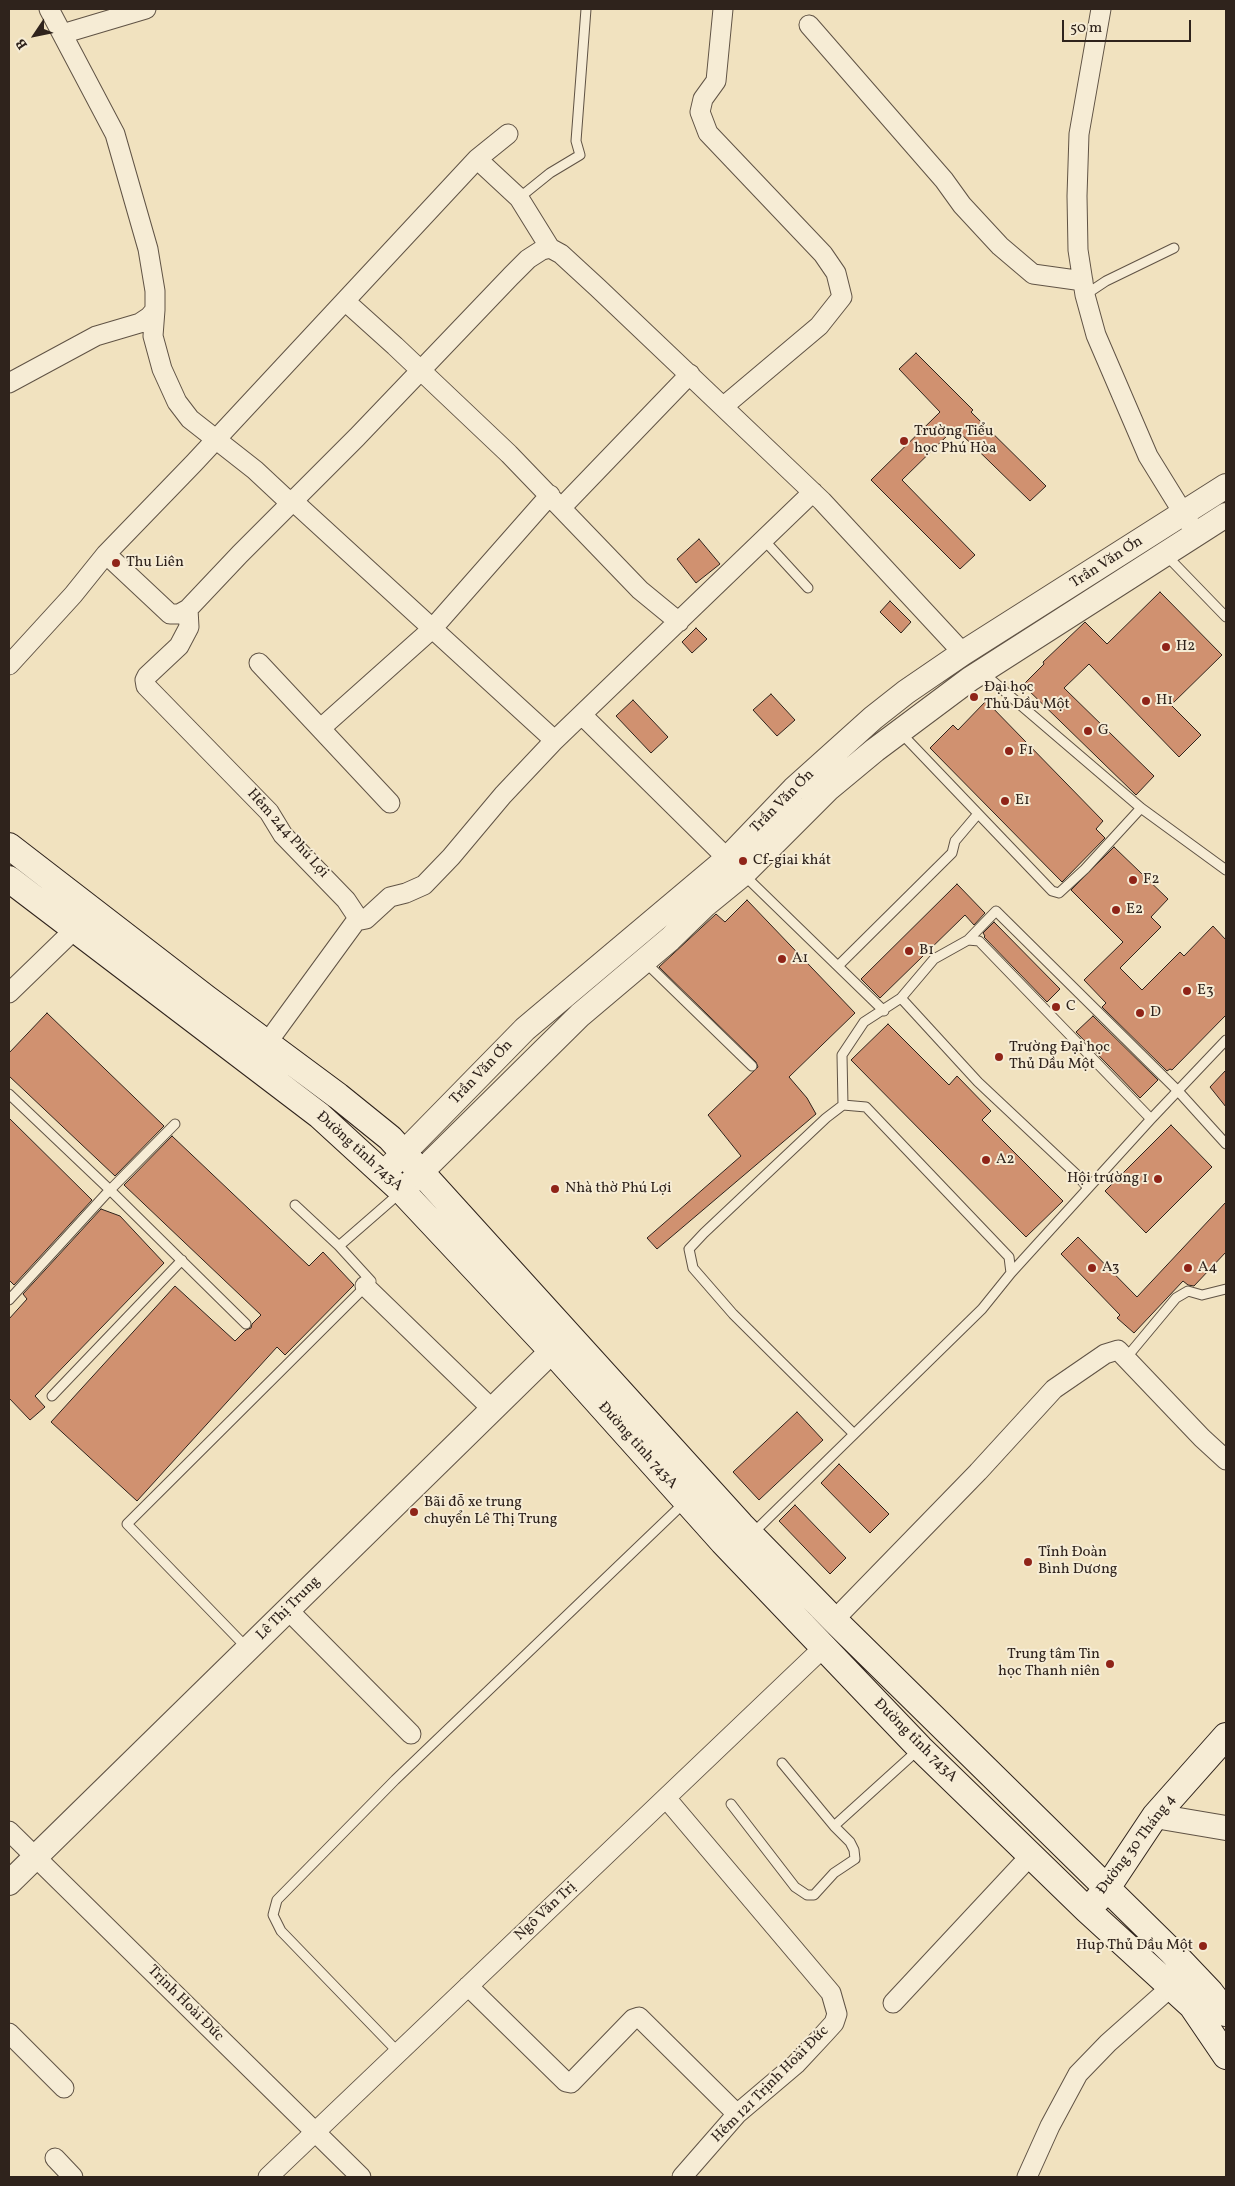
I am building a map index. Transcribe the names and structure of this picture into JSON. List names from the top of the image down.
{
  "streets": {
    "main road": ["Đường tỉnh 743A", "Đường 30 Tháng 4"],
    "street": [
      "Trần Văn Ơn",
      "Hẻm 244 Phú Lợi",
      "Lê Thị Trung",
      "Ngô Văn Trị",
      "Trịnh Hoài Đức",
      "Hẻm 121 Trịnh Hoài Đức"
    ]
  },
  "crossings": [
    ["Trần Văn Ơn", "Đường tỉnh 743A"],
    ["Đường tỉnh 743A", "Lê Thị Trung"],
    ["Đường tỉnh 743A", "Đường 30 Tháng 4"],
    ["Đường tỉnh 743A", "Ngô Văn Trị"],
    ["Lê Thị Trung", "Trịnh Hoài Đức"],
    ["Ngô Văn Trị", "Trịnh Hoài Đức"],
    ["Ngô Văn Trị", "Hẻm 121 Trịnh Hoài Đức"]
  ],
  "places": [
    "Trường Tiểu học Phú Hòa",
    "Thu Liên",
    "H2",
    "Đại học Thủ Dầu Một",
    "H1",
    "G",
    "F1",
    "E1",
    "Cf-giai khát",
    "F2",
    "E2",
    "B1",
    "A1",
    "E3",
    "C",
    "D",
    "Trường Đại học Thủ Dầu Một",
    "A2",
    "Hội trường 1",
    "Nhà thờ Phú Lợi",
    "A3",
    "A4",
    "Bãi đỗ xe trung chuyển Lê Thị Trung",
    "Tỉnh Đoàn Bình Dương",
    "Trung tâm Tin học Thanh niên",
    "Hup Thủ Dầu Một"
  ],
  "scale_bar": "50 m",
  "north": "bottom left"
}
